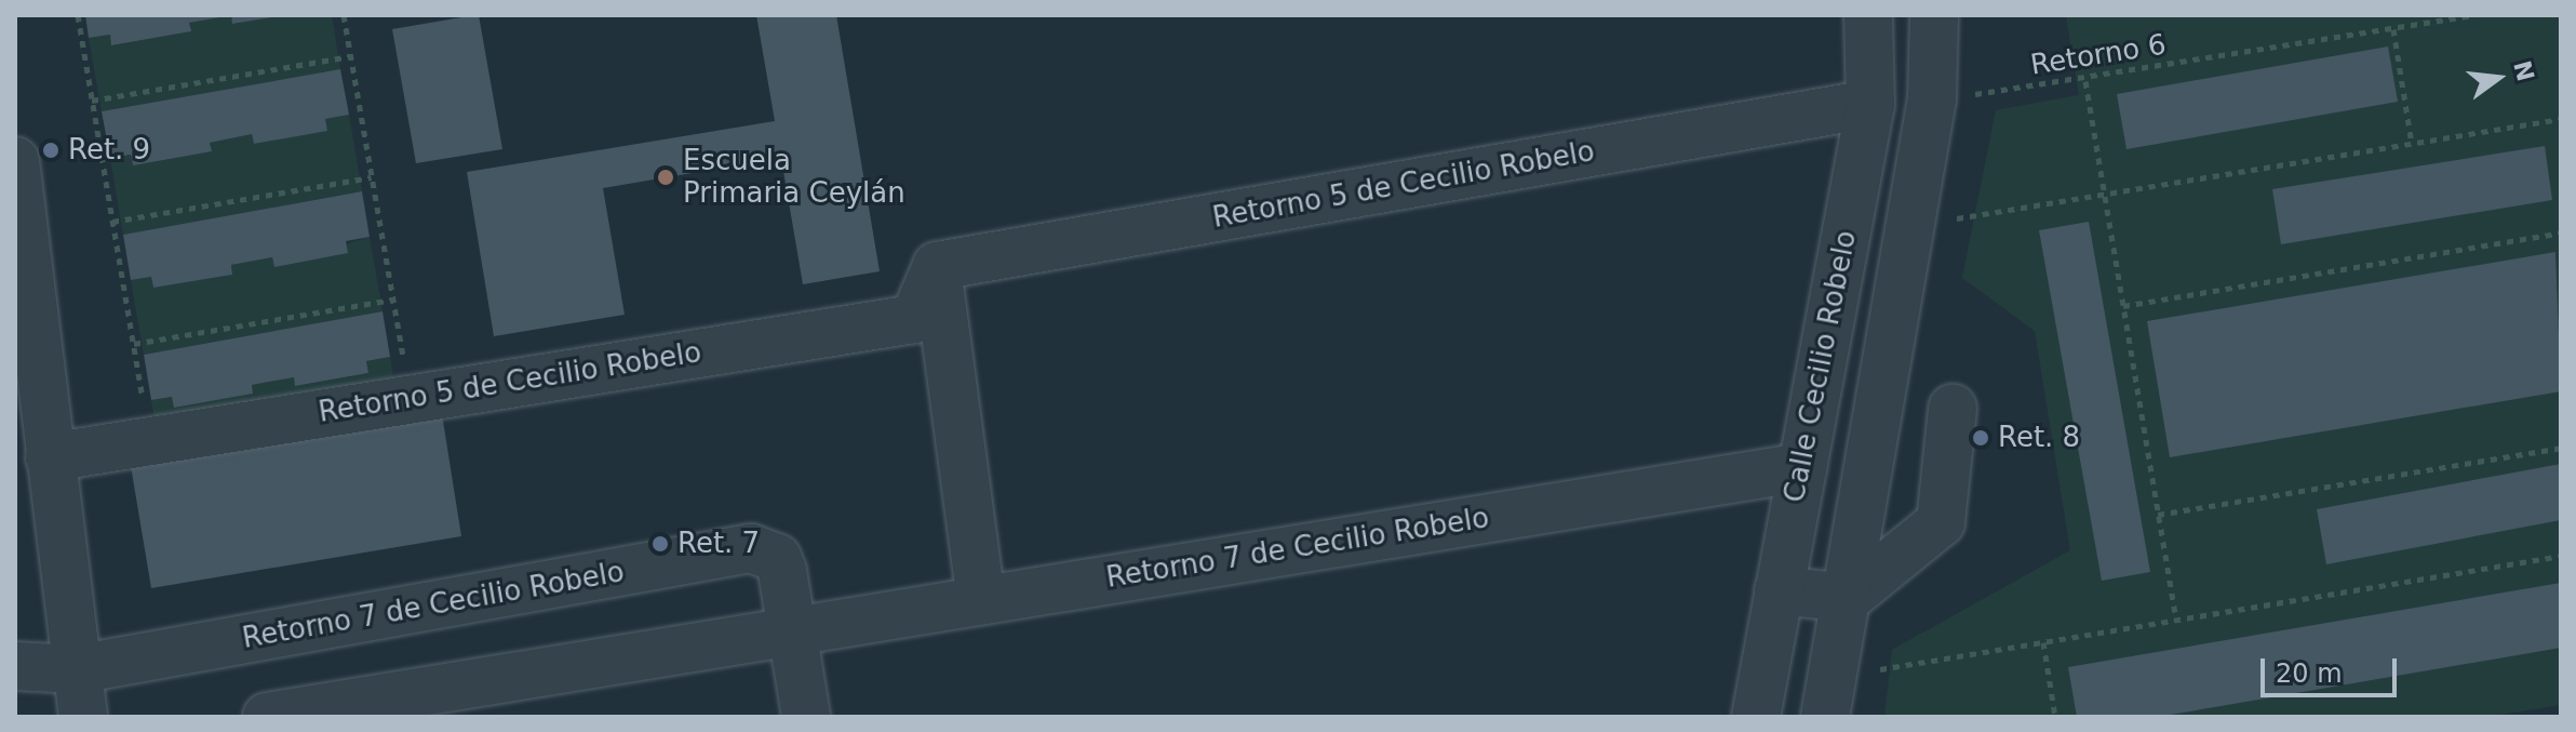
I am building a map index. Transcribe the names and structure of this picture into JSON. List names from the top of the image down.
{
  "streets": {
    "street": ["Retorno 5 de Cecilio Robelo", "Calle Cecilio Robelo", "Retorno 7 de Cecilio Robelo"],
    "path": ["Retorno 6"]
  },
  "crossings": [
    ["Retorno 6", "Calle Cecilio Robelo"],
    ["Retorno 5 de Cecilio Robelo", "Calle Cecilio Robelo"],
    ["Calle Cecilio Robelo", "Retorno 7 de Cecilio Robelo"]
  ],
  "places": [
    "Ret. 9",
    "Escuela Primaria Ceylán",
    "Ret. 8",
    "Ret. 7"
  ],
  "scale_bar": "20 m",
  "north": "right"
}
